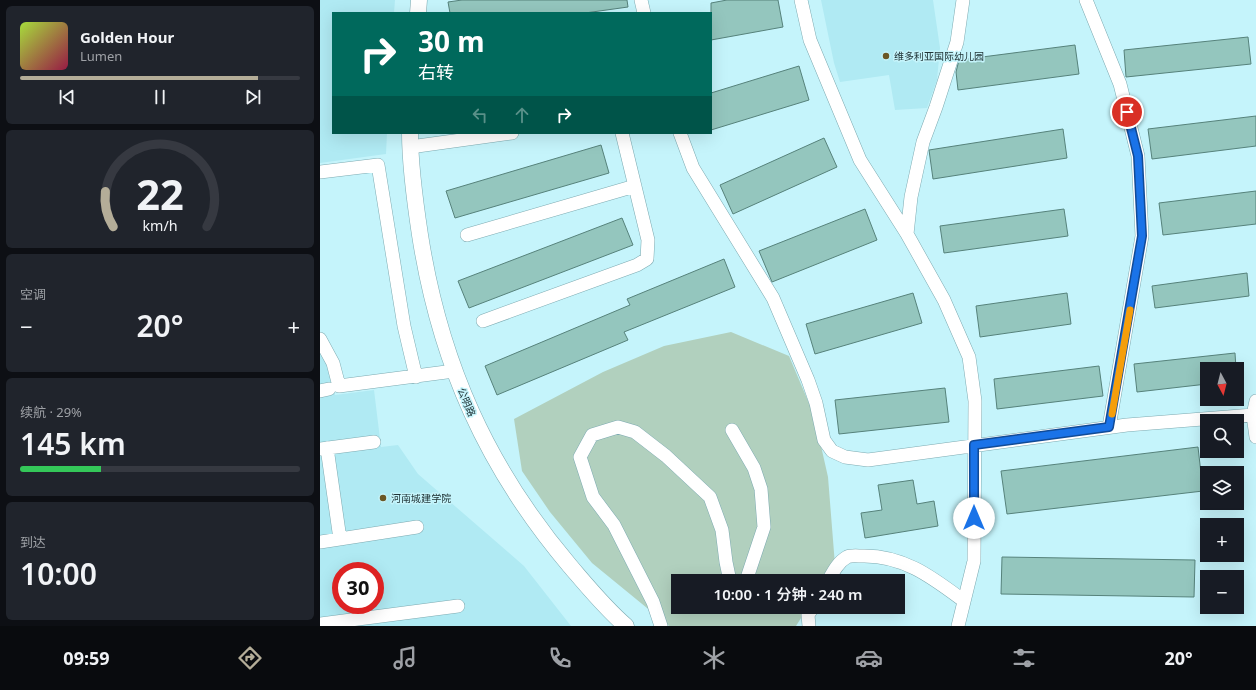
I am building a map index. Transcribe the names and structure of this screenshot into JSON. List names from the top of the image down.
{
  "streets": {
    "street": ["公明路"]
  },
  "places": ["维多利亚国际幼儿园", "河南城建学院"],
  "north": "bottom",
  "page": {
    "turn": ["30 m", "右转"],
    "song": ["Golden Hour", "Lumen"],
    "tile": [
      "空调",
      ["续航 · 29%", "145 km"],
      ["到达", "10:00"]
    ],
    "heat": ["−", "20°", "+"],
    "map_buttons": ["+", "−"],
    "limit": "30",
    "trip": "10:00 · 1 分钟 · 240 m",
    "tabs": ["09:59", "20°"],
    "gauge": ["22", "km/h"]
  }
}
